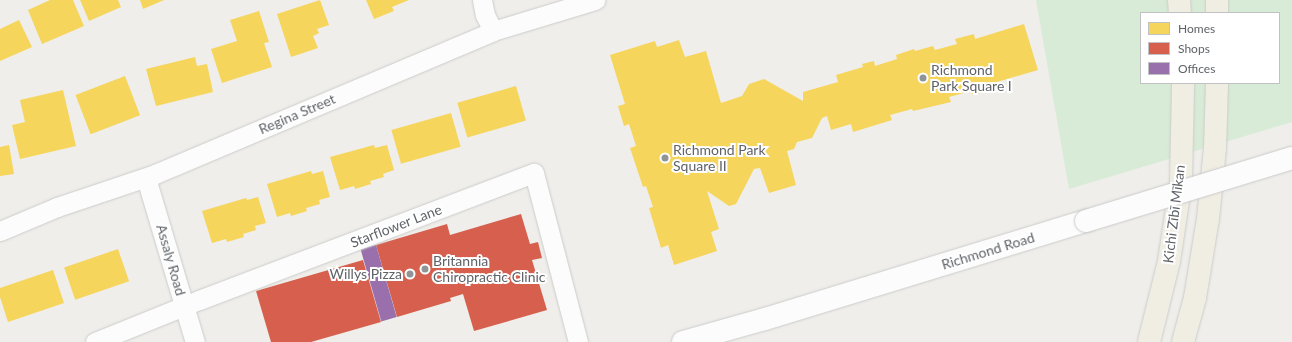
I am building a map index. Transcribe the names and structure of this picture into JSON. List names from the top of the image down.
{
  "streets": {
    "highway": ["Kichi Zībī Mīkan"],
    "main road": ["Richmond Road"],
    "street": ["Regina Street", "Starflower Lane", "Assaly Road"]
  },
  "crossings": [
    ["Regina Street", "Assaly Road"],
    ["Starflower Lane", "Assaly Road"]
  ],
  "places": [
    "Richmond Park Square I",
    "Richmond Park Square II",
    "Britannia Chiropractic Clinic",
    "Willys Pizza"
  ],
  "legend": ["Homes", "Shops", "Offices"]
}
